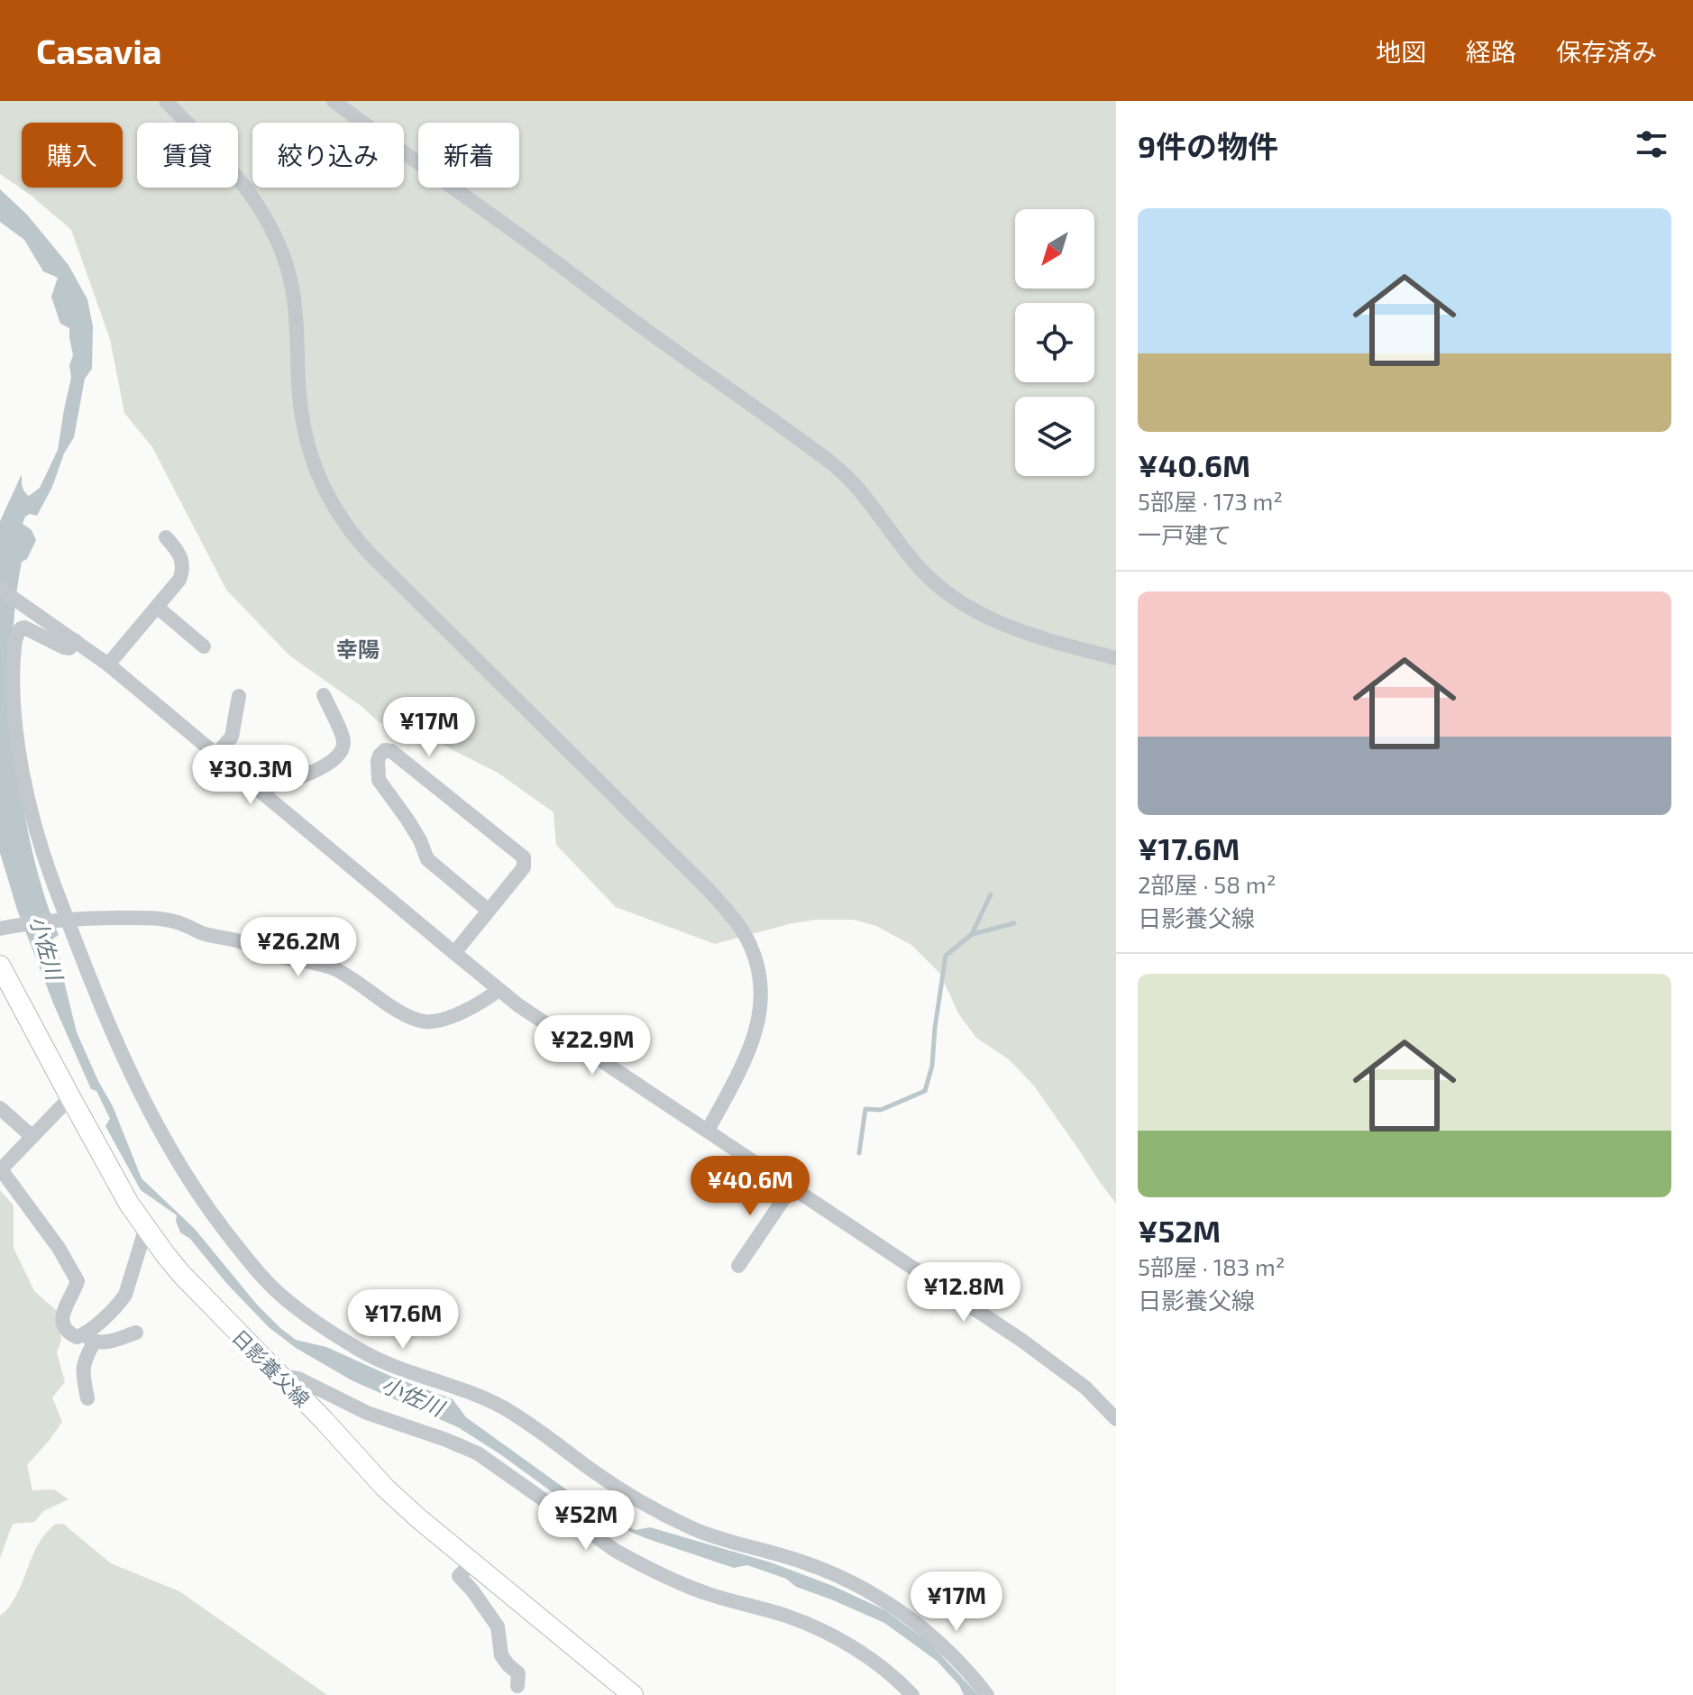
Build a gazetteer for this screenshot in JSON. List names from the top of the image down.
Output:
{
  "streets": {
    "main road": ["日影養父線"]
  },
  "districts": ["幸陽"],
  "water": ["小佐川"],
  "north": "bottom left",
  "page": {
    "header": "Casavia",
    "nav": ["地図", "経路", "保存済み"],
    "heading": "9件の物件",
    "chip": [
      "購入",
      "賃貸",
      "絞り込み",
      "新着"
    ],
    "list": [
      {
        "name": "¥40.6M",
        "note": "5部屋 · 173 m² · 一戸建て"
      },
      {
        "name": "¥17.6M",
        "note": "2部屋 · 58 m² · 日影養父線"
      },
      {
        "name": "¥52M",
        "note": "5部屋 · 183 m² · 日影養父線"
      }
    ],
    "price": [
      "¥17M",
      "¥30.3M",
      "¥26.2M",
      "¥22.9M",
      "¥40.6M",
      "¥12.8M",
      "¥17.6M",
      "¥52M",
      "¥17M"
    ]
  }
}
